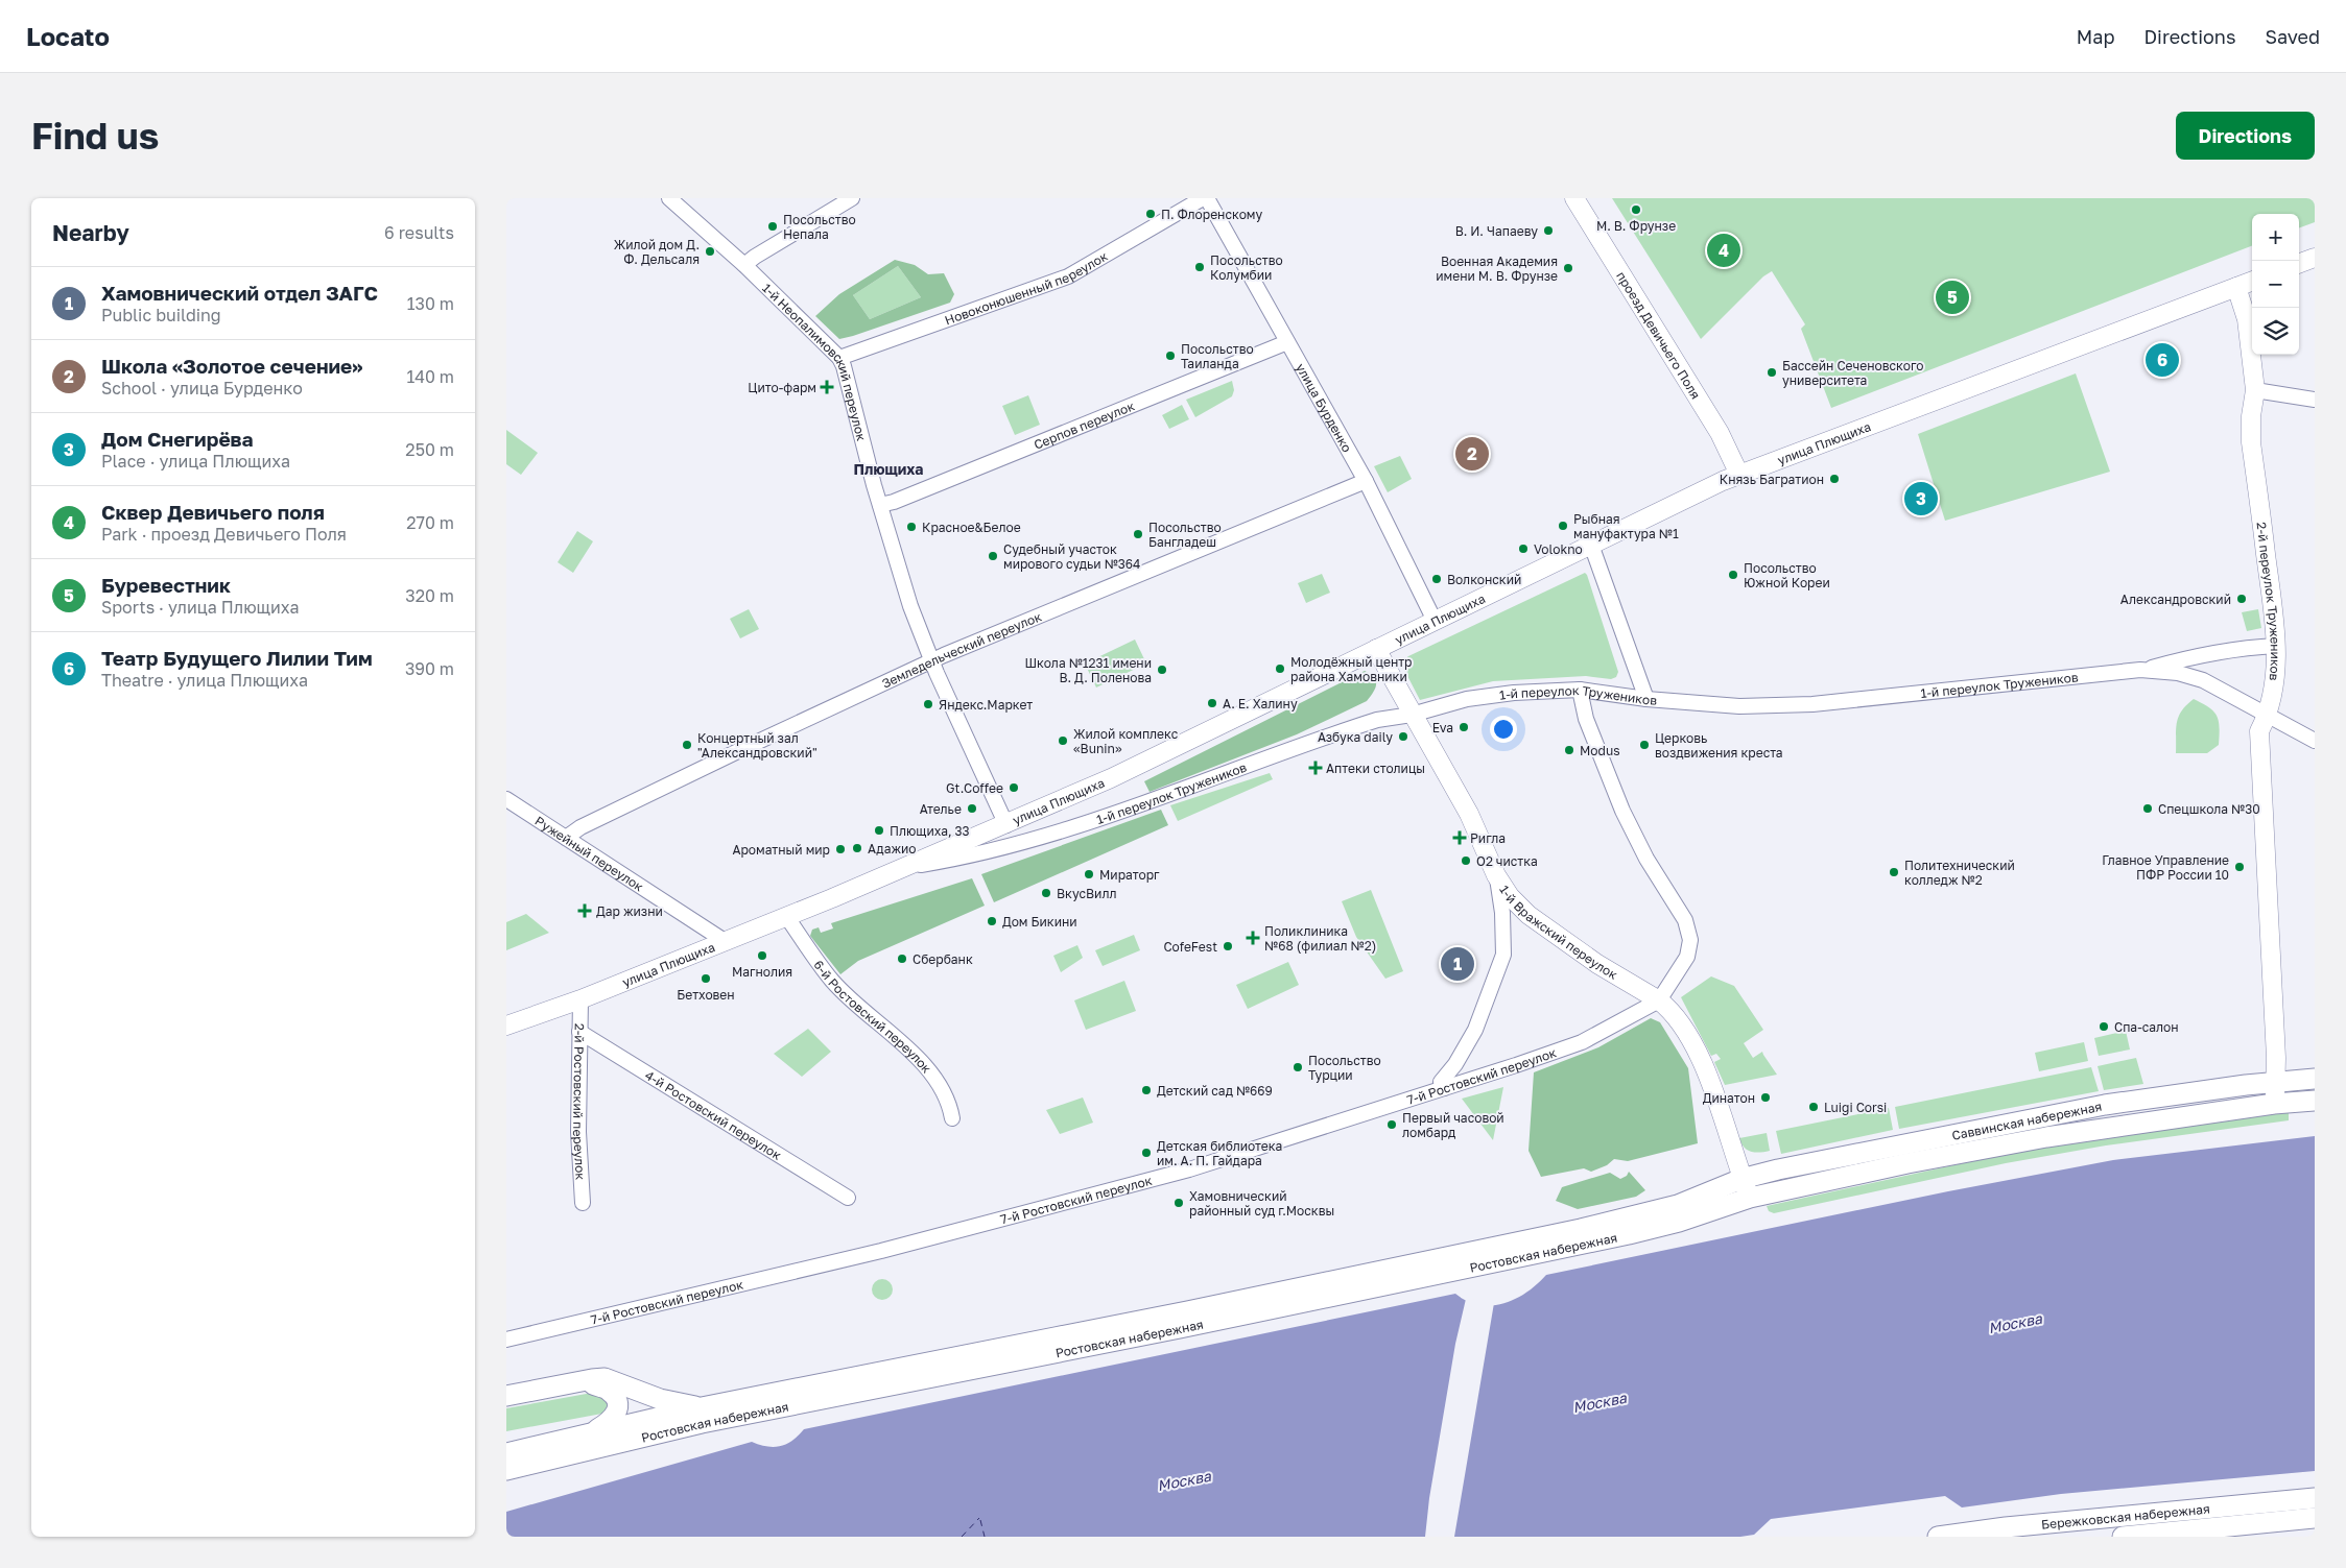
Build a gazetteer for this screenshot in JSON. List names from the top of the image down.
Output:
{
  "streets": {
    "main road": ["Саввинская набережная", "Ростовская набережная", "Бережковская набережная"],
    "street": [
      "Новоконюшенный переулок",
      "проезд Девичьего Поля",
      "1-й Неопалимовский переулок",
      "улица Бурденко",
      "Серпов переулок",
      "улица Плющиха",
      "2-й переулок Тружеников",
      "Земледельческий переулок",
      "1-й переулок Тружеников",
      "Ружейный переулок",
      "1-й Вражский переулок",
      "6-й Ростовский переулок",
      "7-й Ростовский переулок",
      "2-й Ростовский переулок",
      "4-й Ростовский переулок"
    ]
  },
  "crossings": [
    ["Новоконюшенный переулок", "1-й Неопалимовский переулок"],
    ["Новоконюшенный переулок", "улица Бурденко"],
    ["проезд Девичьего Поля", "улица Плющиха"],
    ["1-й Неопалимовский переулок", "Серпов переулок"],
    ["1-й Неопалимовский переулок", "улица Плющиха"],
    ["1-й Неопалимовский переулок", "Земледельческий переулок"],
    ["улица Бурденко", "Серпов переулок"],
    ["улица Бурденко", "улица Плющиха"],
    ["улица Бурденко", "Земледельческий переулок"],
    ["улица Плющиха", "2-й переулок Тружеников"],
    ["улица Плющиха", "1-й переулок Тружеников"],
    ["улица Плющиха", "Ружейный переулок"],
    ["улица Плющиха", "1-й Вражский переулок"],
    ["улица Плющиха", "6-й Ростовский переулок"],
    ["улица Плющиха", "2-й Ростовский переулок"],
    ["2-й переулок Тружеников", "1-й переулок Тружеников"],
    ["2-й переулок Тружеников", "Саввинская набережная"],
    ["Земледельческий переулок", "Ружейный переулок"],
    ["1-й переулок Тружеников", "1-й Вражский переулок"],
    ["1-й Вражский переулок", "7-й Ростовский переулок"],
    ["1-й Вражский переулок", "Саввинская набережная"],
    ["1-й Вражский переулок", "Ростовская набережная"],
    ["2-й Ростовский переулок", "4-й Ростовский переулок"],
    ["Саввинская набережная", "Ростовская набережная"]
  ],
  "districts": ["Плющиха"],
  "water": ["Москва"],
  "places": {
    "other": [
      "М. В. Фрунзе",
      "П. Флоренскому",
      "Посольство Непала",
      "В. И. Чапаеву",
      "Жилой дом Д. Ф. Дельсаля",
      "Посольство Колумбии",
      "Военная Академия имени М. В. Фрунзе",
      "Посольство Таиланда",
      "Бассейн Сеченовского университета",
      "Князь Багратион",
      "Рыбная мануфактура №1",
      "Красное&Белое",
      "Посольство Бангладеш",
      "Volokno",
      "Судебный участок мирового судьи №364",
      "Посольство Южной Кореи",
      "Волконский",
      "Александровский",
      "Молодёжный центр района Хамовники",
      "Школа №1231 имени В. Д. Поленова",
      "А. Е. Халину",
      "Яндекс.Маркет",
      "Eva",
      "Азбука daily",
      "Жилой комплекс «Bunin»",
      "Концертный зал \"Александровский\"",
      "Церковь воздвижения креста",
      "Modus",
      "Gt.Coffee",
      "Ателье",
      "Спецшкола №30",
      "Плющиха, 33",
      "Адажио",
      "Ароматный мир",
      "О2 чистка",
      "Главное Управление ПФР России 10",
      "Политехнический колледж №2",
      "Мираторг",
      "ВкусВилл",
      "Дом Бикини",
      "CofeFest",
      "Магнолия",
      "Сбербанк",
      "Бетховен",
      "Спа-салон",
      "Посольство Турции",
      "Детский сад №669",
      "Динатон",
      "Luigi Corsi",
      "Первый часовой ломбард",
      "Детская библиотека им. А. П. Гайдара",
      "Хамовнический районный суд г.Москвы"
    ],
    "health": [
      "Цито-фарм",
      "Аптеки столицы",
      "Ригла",
      "Дар жизни",
      "Поликлиника №68 (филиал №2)"
    ]
  },
  "page": {
    "header": "Locato",
    "nav": ["Map", "Directions", "Saved"],
    "buttons": "Directions",
    "title": "Find us",
    "heading": ["Nearby", "6 results"],
    "map_buttons": ["+", "−"],
    "pins": [
      "4",
      "5",
      "6",
      "2",
      "3",
      "1"
    ],
    "list": [
      {
        "mark": "1",
        "name": "Хамовнический отдел ЗАГС",
        "note": "Public building",
        "value": "130 m"
      },
      {
        "mark": "2",
        "name": "Школа «Золотое сечение»",
        "note": "School · улица Бурденко",
        "value": "140 m"
      },
      {
        "mark": "3",
        "name": "Дом Снегирёва",
        "note": "Place · улица Плющиха",
        "value": "250 m"
      },
      {
        "mark": "4",
        "name": "Сквер Девичьего поля",
        "note": "Park · проезд Девичьего Поля",
        "value": "270 m"
      },
      {
        "mark": "5",
        "name": "Буревестник",
        "note": "Sports · улица Плющиха",
        "value": "320 m"
      },
      {
        "mark": "6",
        "name": "Театр Будущего Лилии Тим",
        "note": "Theatre · улица Плющиха",
        "value": "390 m"
      }
    ]
  }
}
